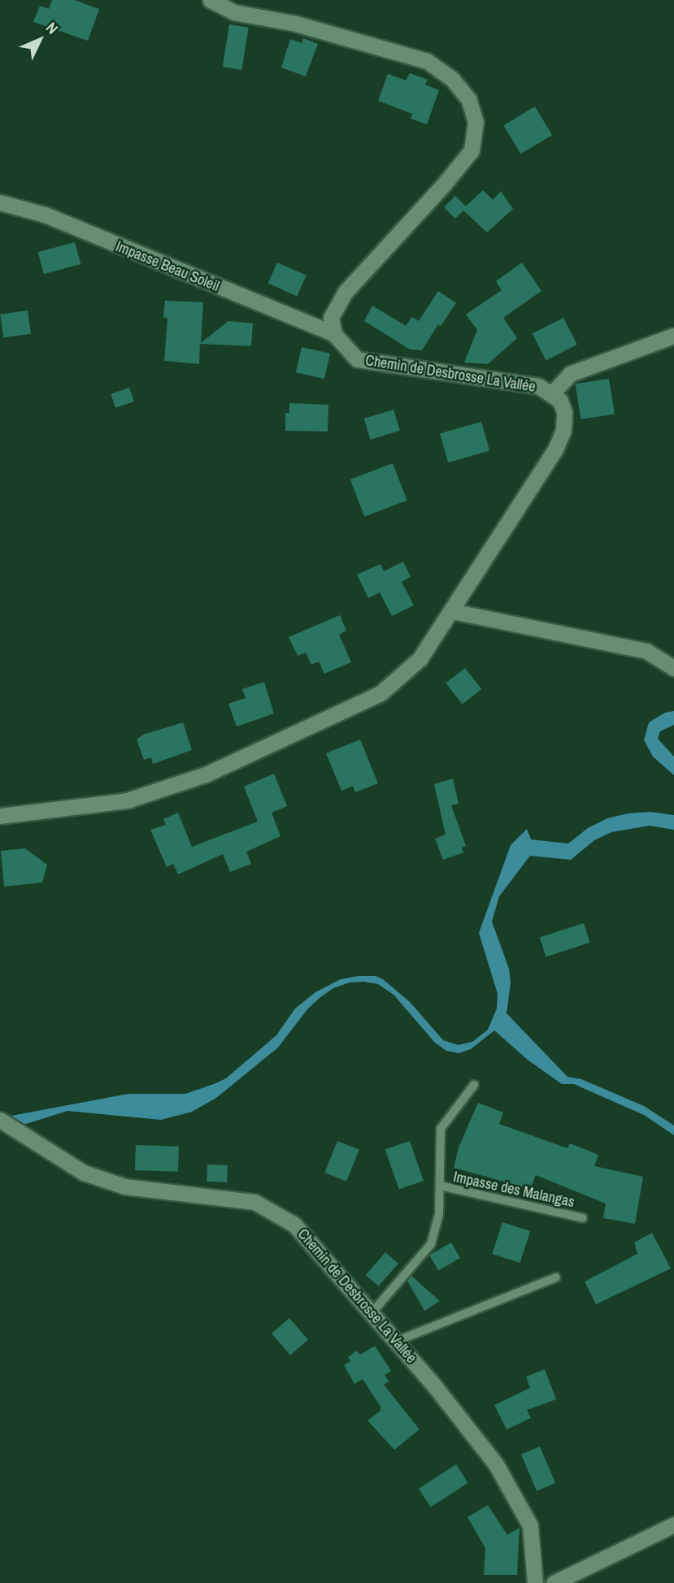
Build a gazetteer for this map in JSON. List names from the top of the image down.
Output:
{
  "streets": {
    "street": ["Impasse Beau Soleil", "Chemin de Desbrosse La Vallée"],
    "lane": ["Impasse des Malangas"]
  },
  "crossings": [
    ["Impasse Beau Soleil", "Chemin de Desbrosse La Vallée"],
    ["Chemin de Desbrosse La Vallée", "Impasse des Malangas"]
  ],
  "north": "top right"
}
